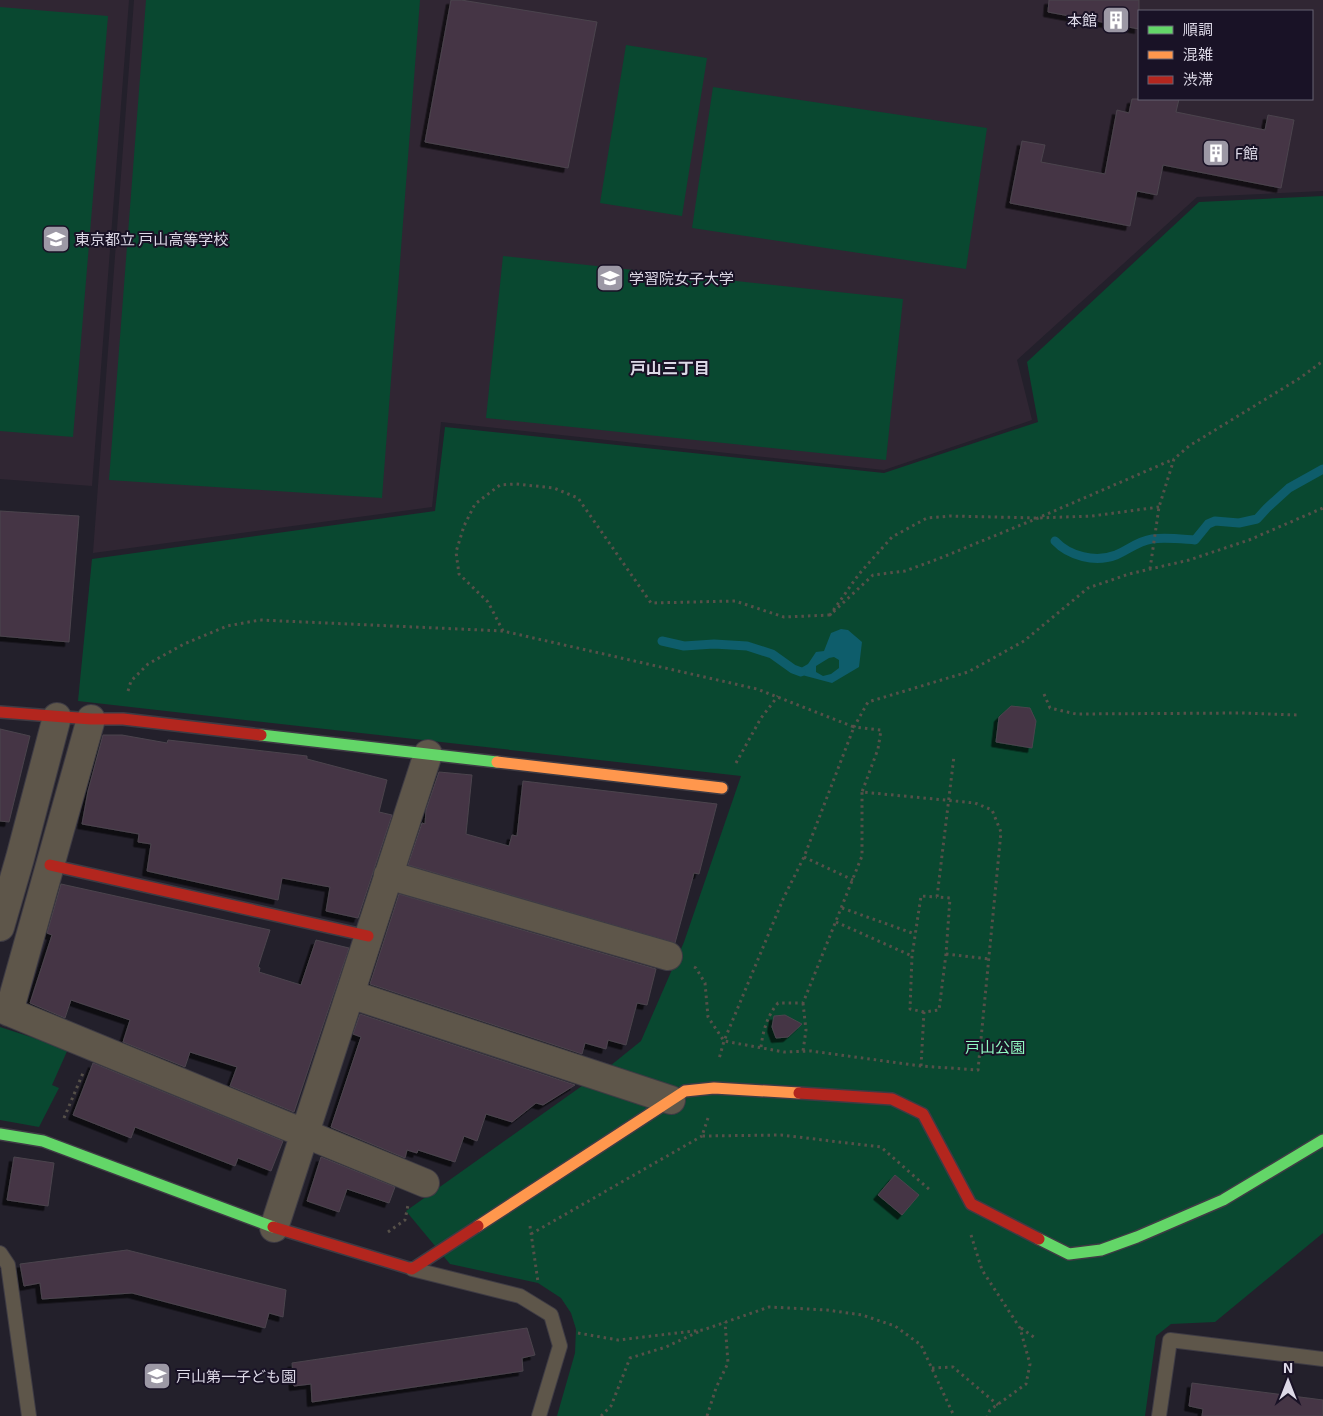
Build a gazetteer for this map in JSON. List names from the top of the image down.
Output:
{
  "districts": ["戸山三丁目"],
  "parks": ["戸山公園"],
  "places": {
    "building": ["本館", "F館"],
    "school or university": ["東京都立 戸山高等学校", "学習院女子大学", "戸山第一子ども園"]
  },
  "legend": ["順調", "混雑", "渋滞"],
  "north": "top"
}
